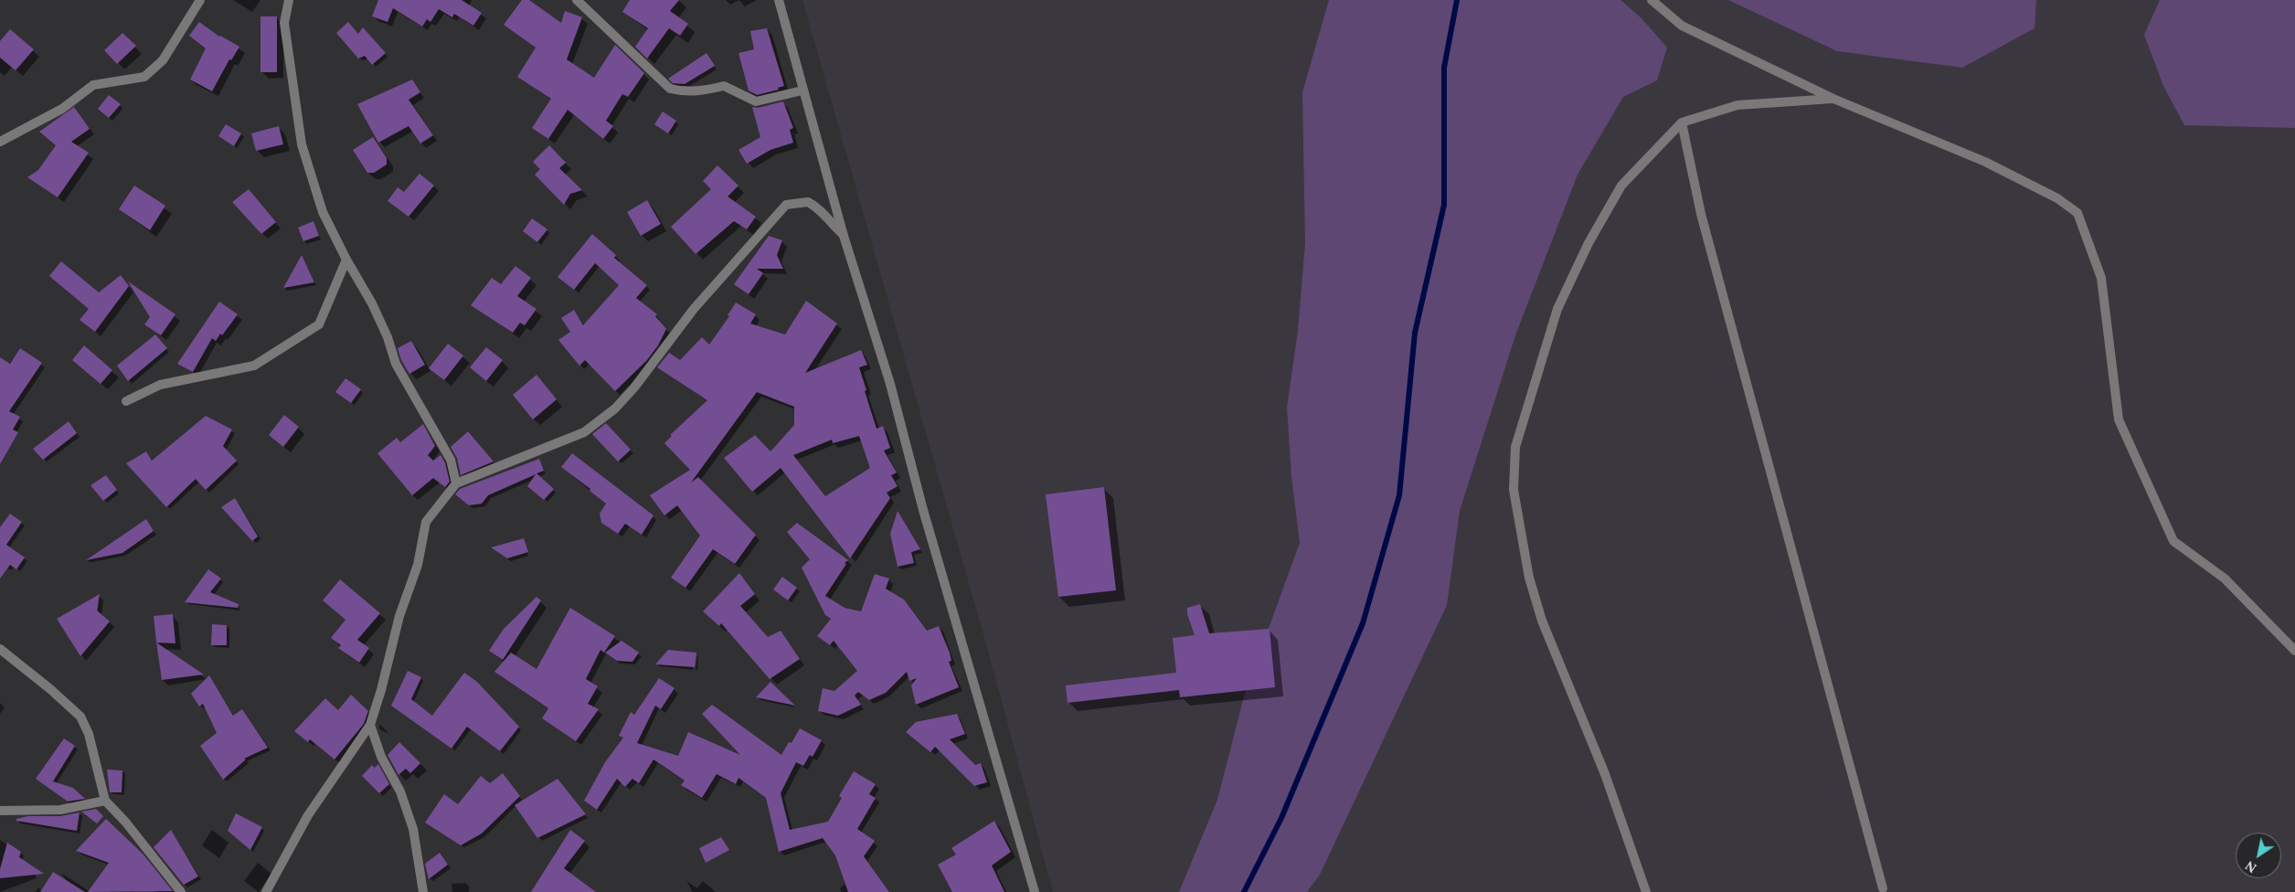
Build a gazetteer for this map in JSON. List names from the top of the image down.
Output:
{
  "north": "bottom left"
}
